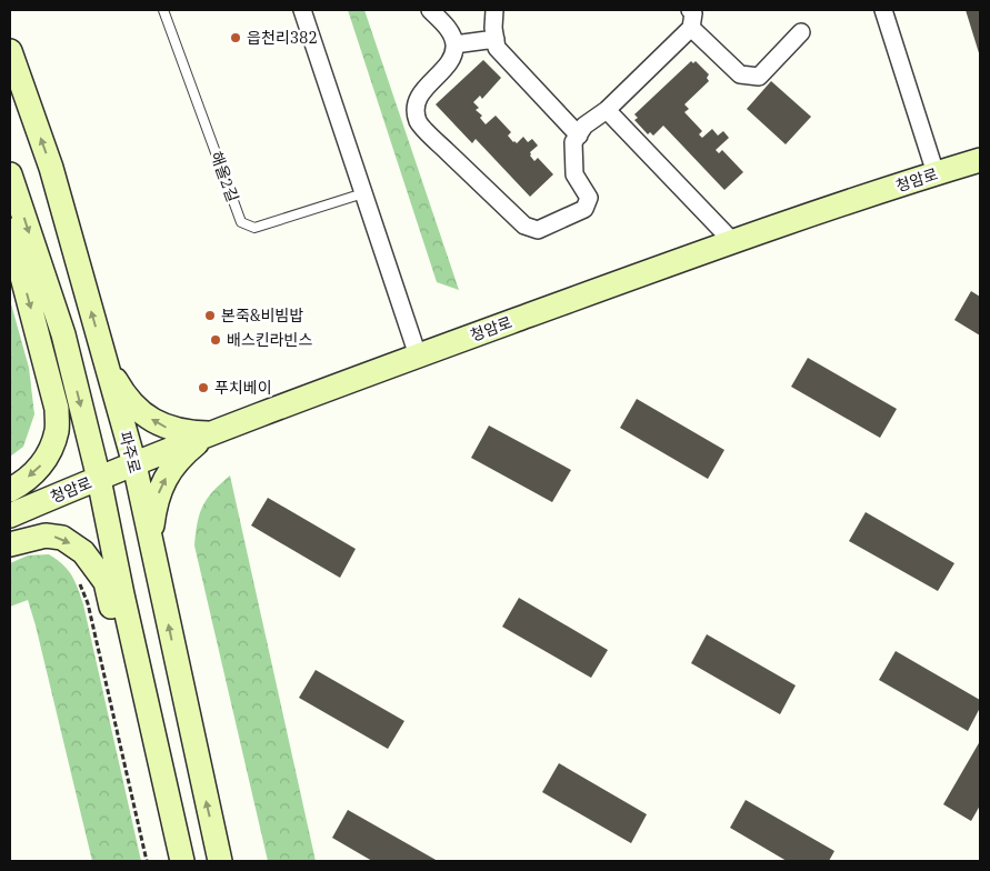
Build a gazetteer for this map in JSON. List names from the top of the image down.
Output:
{
  "streets": {
    "main road": ["청암로", "파주로"],
    "lane": ["해올2길"]
  },
  "crossings": [
    ["청암로", "파주로"]
  ],
  "places": [
    "읍천리382",
    "본죽&비빔밥",
    "배스킨라빈스",
    "푸치베이"
  ]
}
